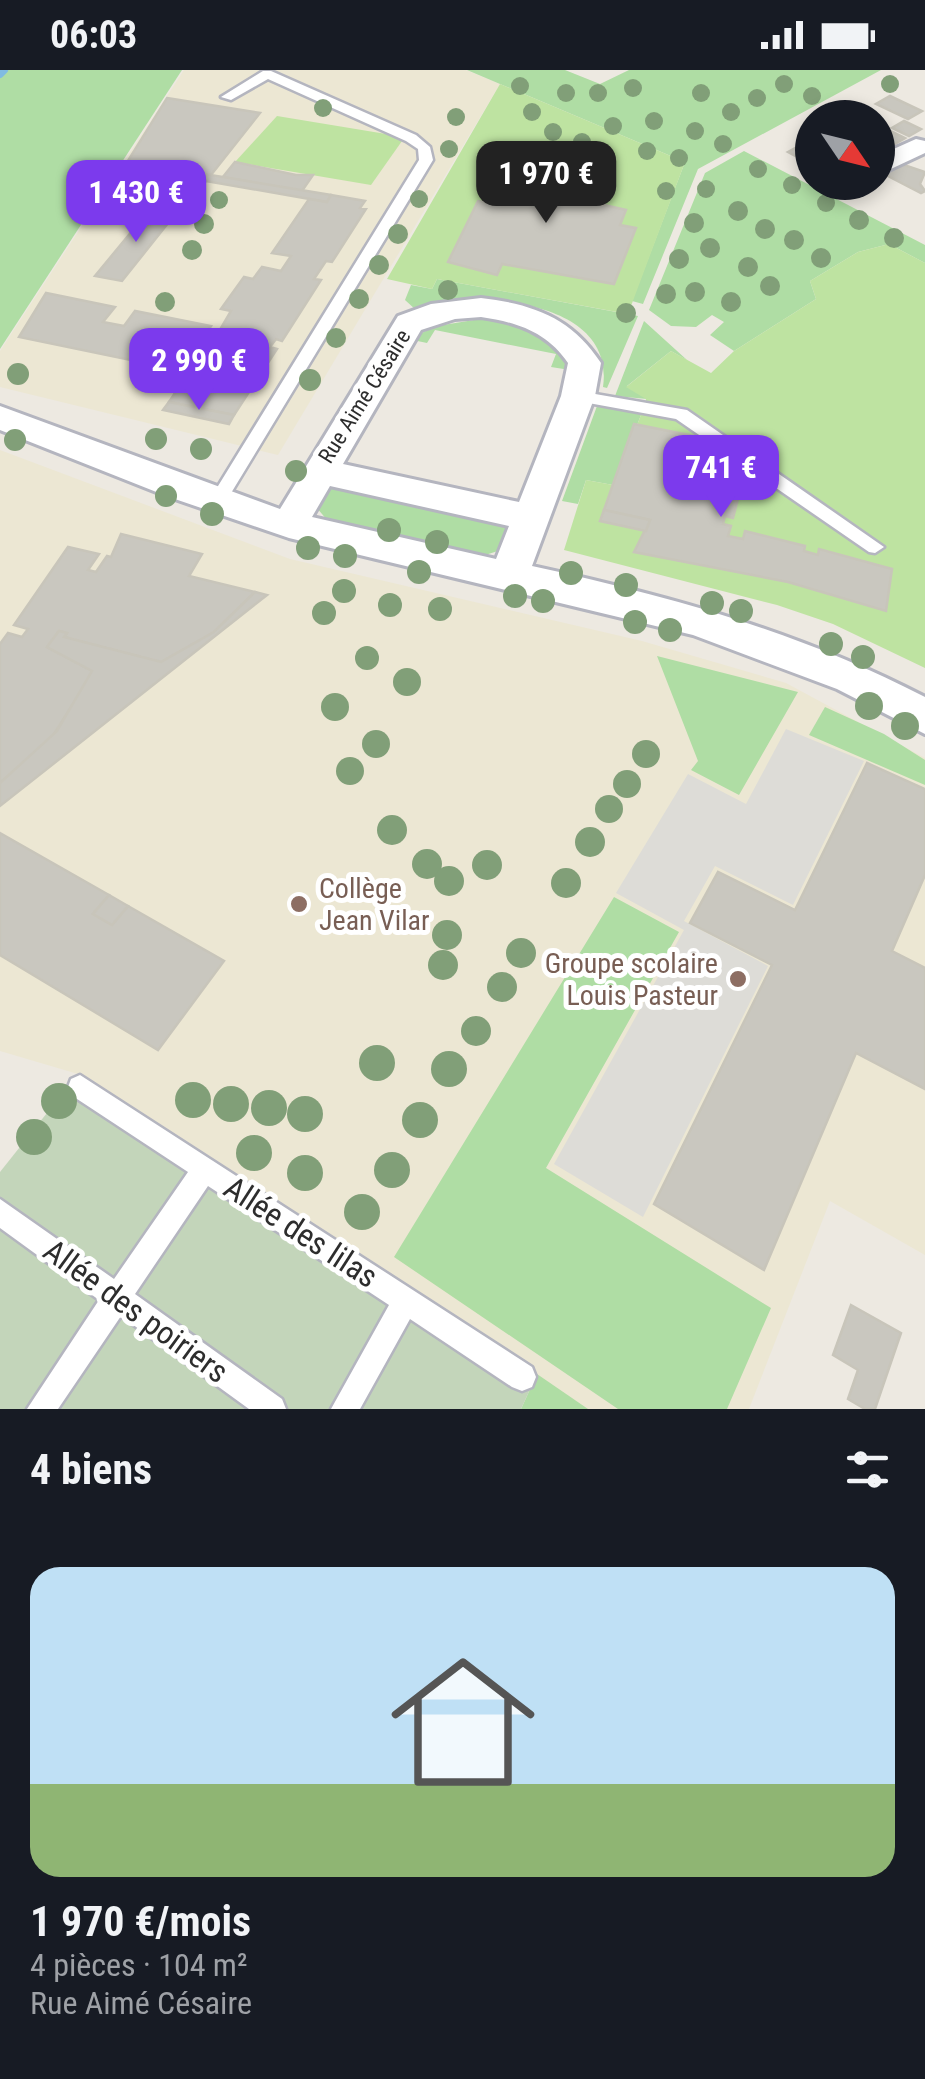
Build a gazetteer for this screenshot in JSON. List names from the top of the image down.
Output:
{
  "streets": {
    "street": ["Rue Aimé Césaire"],
    "lane": ["Allée des lilas", "Allée des poiriers"]
  },
  "places": ["Collège Jean Vilar", "Groupe scolaire Louis Pasteur"],
  "north": "bottom right",
  "page": {
    "status": "06:03",
    "price": [
      "1 970 €",
      "1 430 €",
      "2 990 €",
      "741 €"
    ],
    "heading": "4 biens",
    "list": [
      {
        "name": "1 970 €/mois",
        "note": "4 pièces · 104 m² · Rue Aimé Césaire"
      }
    ]
  }
}
